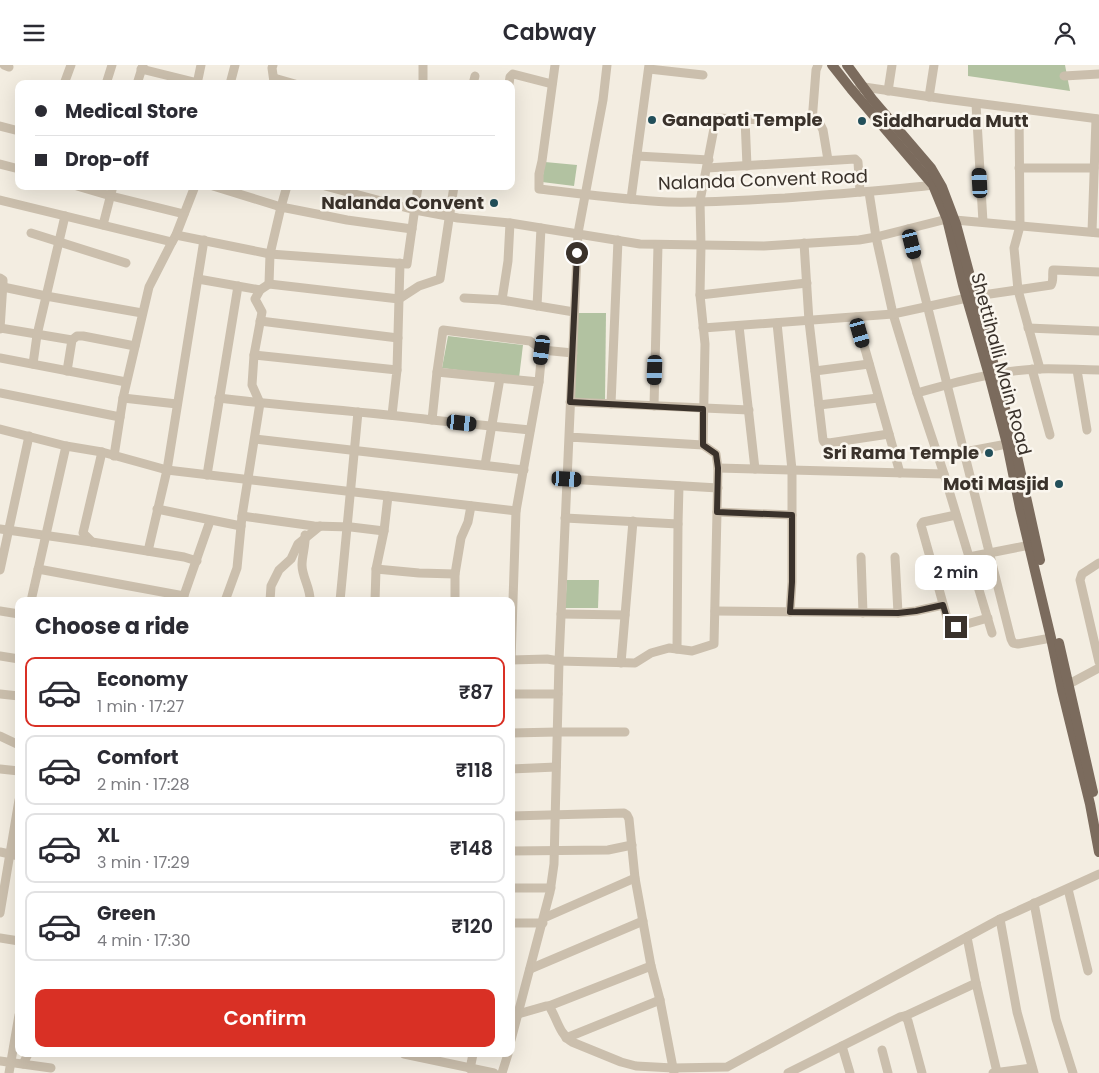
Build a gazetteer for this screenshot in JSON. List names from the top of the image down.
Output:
{
  "streets": {
    "main road": ["Shettihalli Main Road"],
    "street": ["Nalanda Convent Road"]
  },
  "crossings": [
    ["Nalanda Convent Road", "Shettihalli Main Road"]
  ],
  "places": [
    "Ganapati Temple",
    "Siddharuda Mutt",
    "Nalanda Convent",
    "Sri Rama Temple",
    "Moti Masjid"
  ],
  "page": {
    "header": "Cabway",
    "banner": ["Medical Store", "Drop-off"],
    "bubble": "2 min",
    "heading": "Choose a ride",
    "list": [
      {
        "name": "Economy",
        "note": "1 min · 17:27",
        "value": "₹87"
      },
      {
        "name": "Comfort",
        "note": "2 min · 17:28",
        "value": "₹118"
      },
      {
        "name": "XL",
        "note": "3 min · 17:29",
        "value": "₹148"
      },
      {
        "name": "Green",
        "note": "4 min · 17:30",
        "value": "₹120"
      }
    ],
    "buttons": "Confirm"
  }
}
